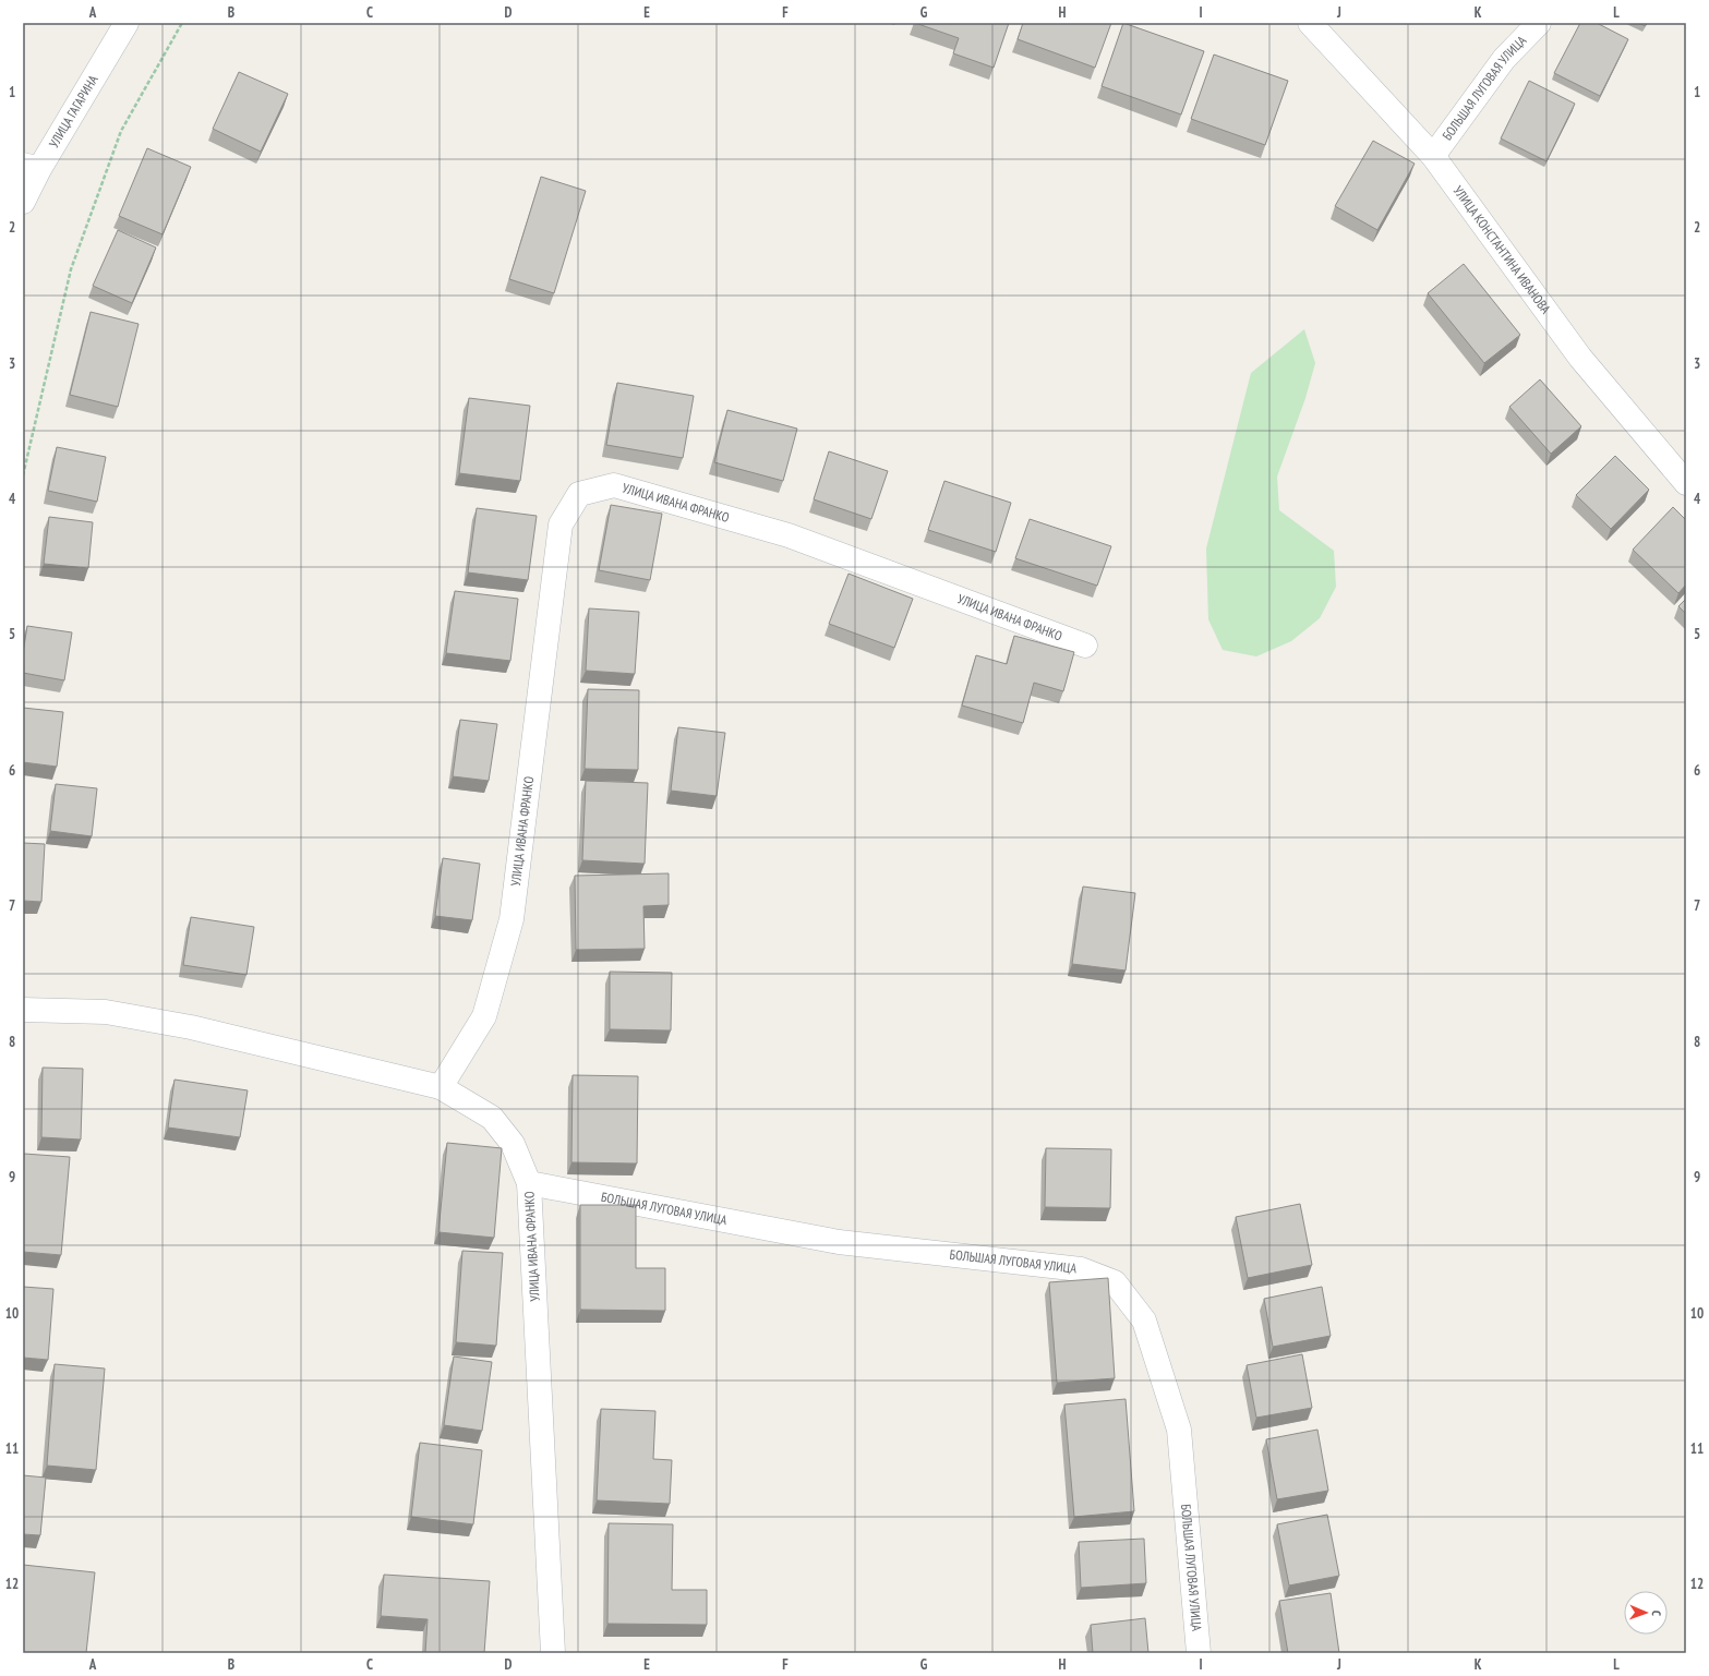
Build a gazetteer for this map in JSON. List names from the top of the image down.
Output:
{
  "streets": {
    "street": [
      "БОЛЬШАЯ ЛУГОВАЯ УЛИЦА",
      "УЛИЦА ГАГАРИНА",
      "УЛИЦА КОНСТАНТИНА ИВАНОВА",
      "УЛИЦА ИВАНА ФРАНКО"
    ]
  },
  "crossings": [
    ["БОЛЬШАЯ ЛУГОВАЯ УЛИЦА", "УЛИЦА КОНСТАНТИНА ИВАНОВА"],
    ["БОЛЬШАЯ ЛУГОВАЯ УЛИЦА", "УЛИЦА ИВАНА ФРАНКО"]
  ],
  "north": "right",
  "grid": {
    "columns": [
      "A",
      "B",
      "C",
      "D",
      "E",
      "F",
      "G",
      "H",
      "I",
      "J",
      "K",
      "L"
    ],
    "rows": [
      "1",
      "2",
      "3",
      "4",
      "5",
      "6",
      "7",
      "8",
      "9",
      "10",
      "11",
      "12"
    ]
  }
}
